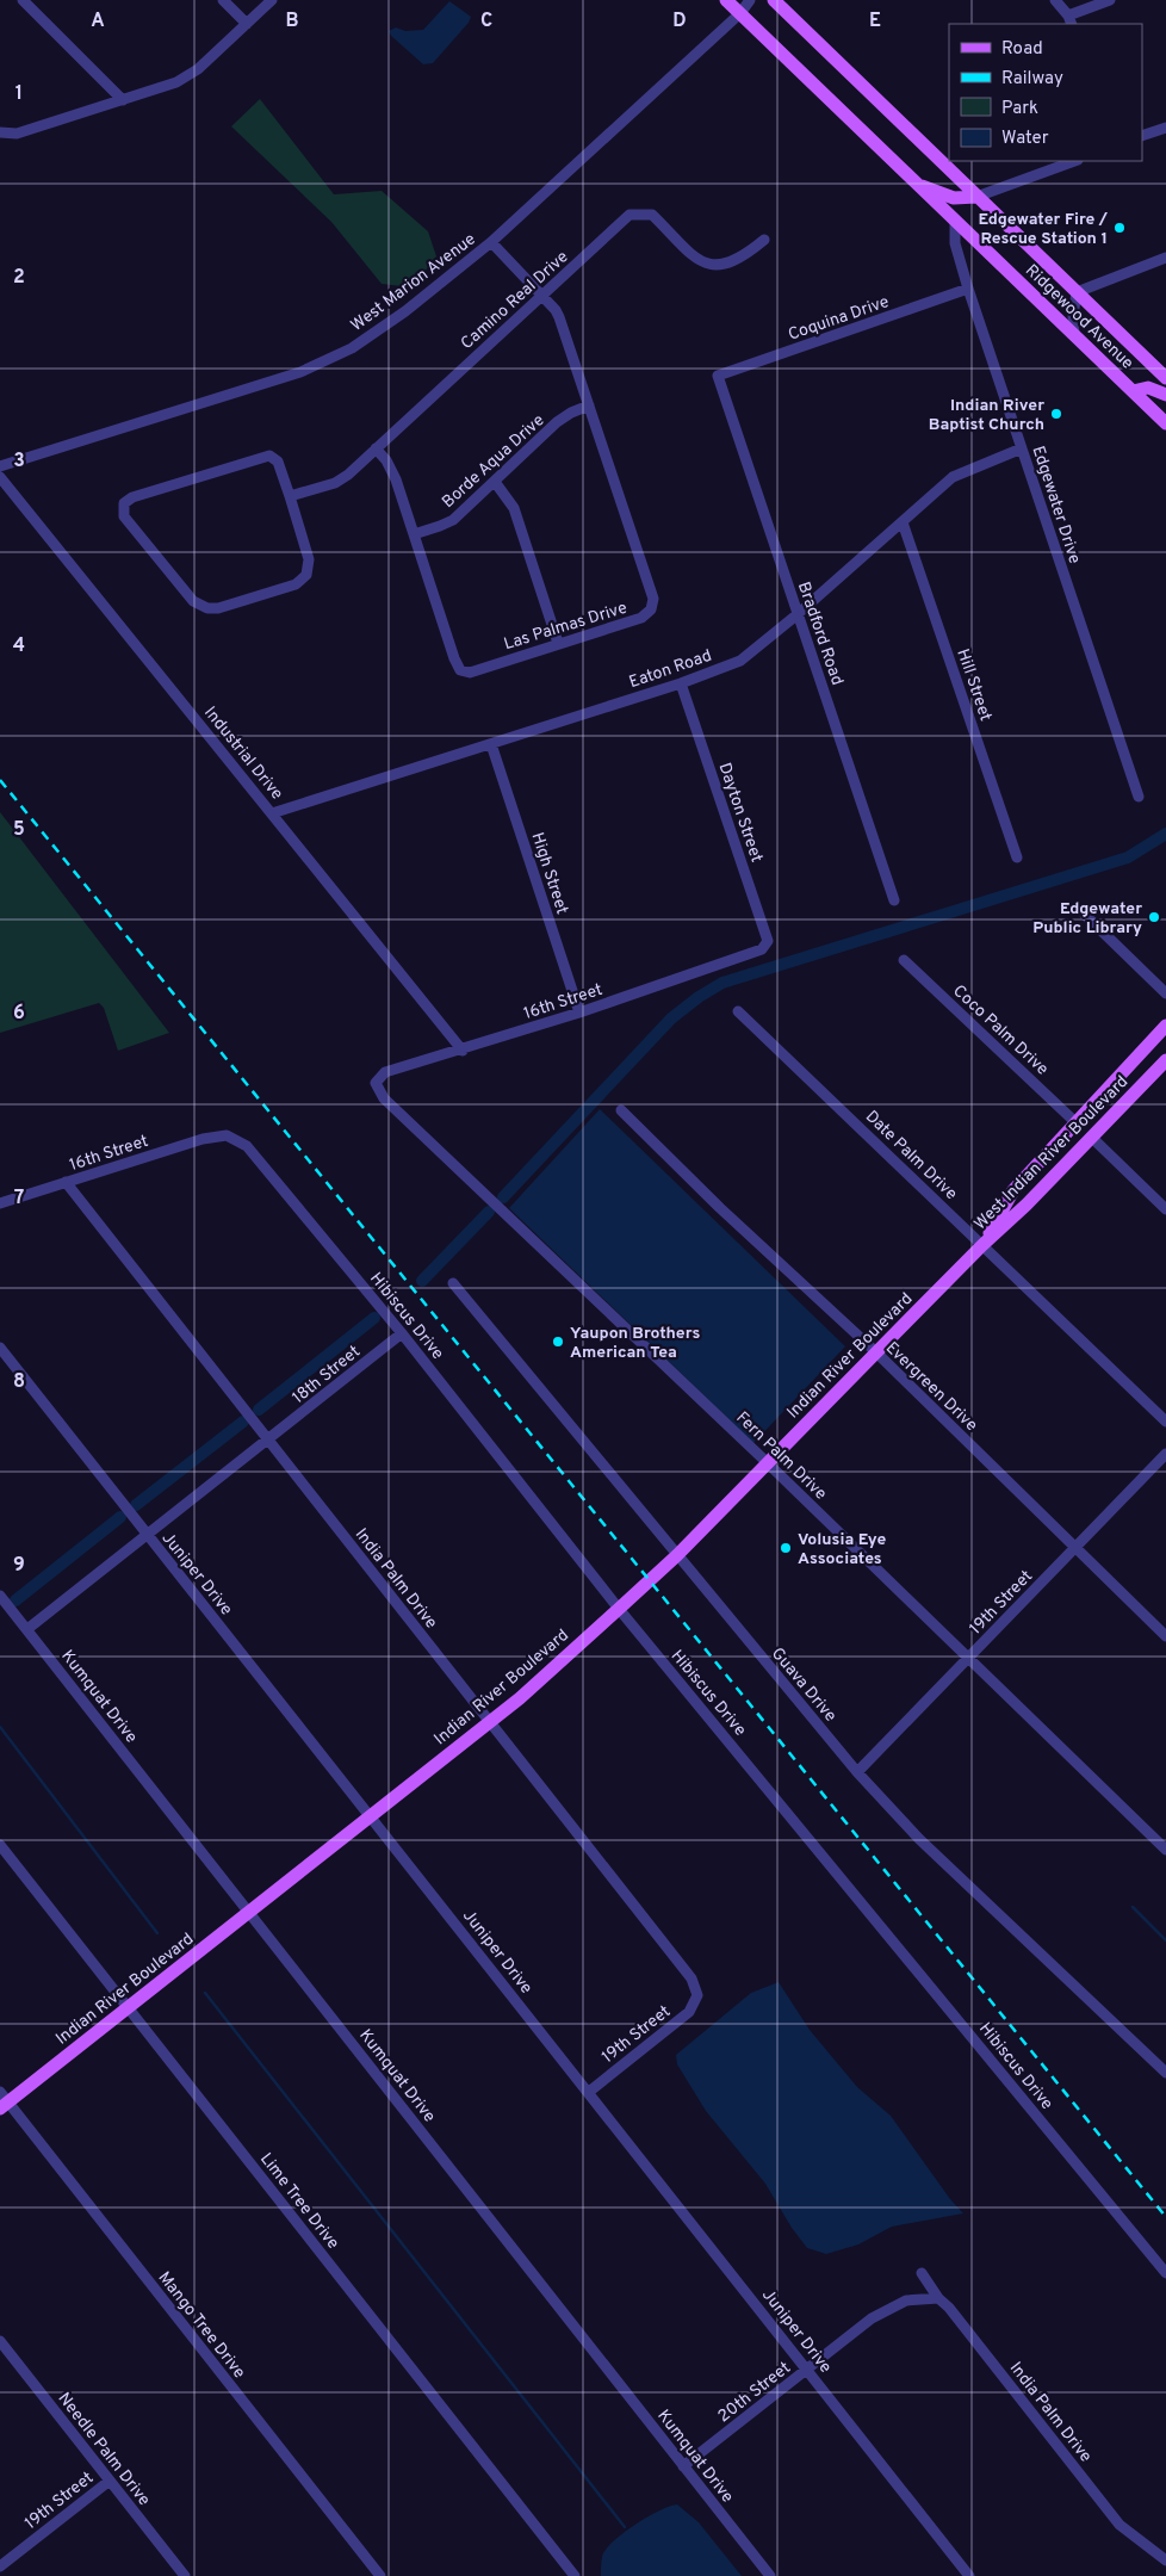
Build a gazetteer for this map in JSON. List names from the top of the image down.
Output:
{
  "streets": {
    "main road": ["Ridgewood Avenue", "West Indian River Boulevard", "Indian River Boulevard"],
    "street": [
      "West Marion Avenue",
      "Camino Real Drive",
      "Coquina Drive",
      "Borde Aqua Drive",
      "Edgewater Drive",
      "Las Palmas Drive",
      "Bradford Road",
      "Eaton Road",
      "Hill Street",
      "Industrial Drive",
      "Dayton Street",
      "High Street",
      "16th Street",
      "Coco Palm Drive",
      "Date Palm Drive",
      "Hibiscus Drive",
      "18th Street",
      "Evergreen Drive",
      "Fern Palm Drive",
      "Juniper Drive",
      "India Palm Drive",
      "19th Street",
      "Guava Drive",
      "Kumquat Drive",
      "Lime Tree Drive",
      "Mango Tree Drive",
      "20th Street",
      "Needle Palm Drive"
    ]
  },
  "crossings": [
    ["West Marion Avenue", "Ridgewood Avenue"],
    ["West Marion Avenue", "Las Palmas Drive"],
    ["Camino Real Drive", "Las Palmas Drive"],
    ["Ridgewood Avenue", "Edgewater Drive"],
    ["Coquina Drive", "Edgewater Drive"],
    ["Coquina Drive", "Bradford Road"],
    ["Borde Aqua Drive", "Las Palmas Drive"],
    ["Edgewater Drive", "Eaton Road"],
    ["Bradford Road", "Eaton Road"],
    ["Eaton Road", "Hill Street"],
    ["Eaton Road", "Industrial Drive"],
    ["Eaton Road", "Dayton Street"],
    ["Eaton Road", "High Street"],
    ["Industrial Drive", "16th Street"],
    ["Dayton Street", "16th Street"],
    ["High Street", "16th Street"],
    ["16th Street", "Hibiscus Drive"],
    ["16th Street", "Fern Palm Drive"],
    ["16th Street", "India Palm Drive"],
    ["Coco Palm Drive", "West Indian River Boulevard"],
    ["West Indian River Boulevard", "Date Palm Drive"],
    ["West Indian River Boulevard", "Indian River Boulevard"],
    ["Date Palm Drive", "Indian River Boulevard"],
    ["Hibiscus Drive", "Indian River Boulevard"],
    ["Hibiscus Drive", "18th Street"],
    ["Indian River Boulevard", "Evergreen Drive"],
    ["Indian River Boulevard", "Fern Palm Drive"],
    ["Indian River Boulevard", "Juniper Drive"],
    ["Indian River Boulevard", "India Palm Drive"],
    ["Indian River Boulevard", "Guava Drive"],
    ["Indian River Boulevard", "Kumquat Drive"],
    ["Indian River Boulevard", "Lime Tree Drive"],
    ["Indian River Boulevard", "Mango Tree Drive"],
    ["18th Street", "Juniper Drive"],
    ["18th Street", "India Palm Drive"],
    ["18th Street", "Kumquat Drive"],
    ["Evergreen Drive", "19th Street"],
    ["Fern Palm Drive", "19th Street"],
    ["Juniper Drive", "19th Street"],
    ["Juniper Drive", "20th Street"],
    ["India Palm Drive", "19th Street"],
    ["India Palm Drive", "20th Street"],
    ["19th Street", "Guava Drive"],
    ["19th Street", "Needle Palm Drive"],
    ["Kumquat Drive", "20th Street"]
  ],
  "places": [
    "Edgewater Fire / Rescue Station 1",
    "Indian River Baptist Church",
    "Edgewater Public Library",
    "Yaupon Brothers American Tea",
    "Volusia Eye Associates"
  ],
  "legend": [
    "Road",
    "Railway",
    "Park",
    "Water"
  ],
  "grid": {
    "columns": [
      "A",
      "B",
      "C",
      "D",
      "E"
    ],
    "rows": [
      "1",
      "2",
      "3",
      "4",
      "5",
      "6",
      "7",
      "8",
      "9"
    ]
  }
}
